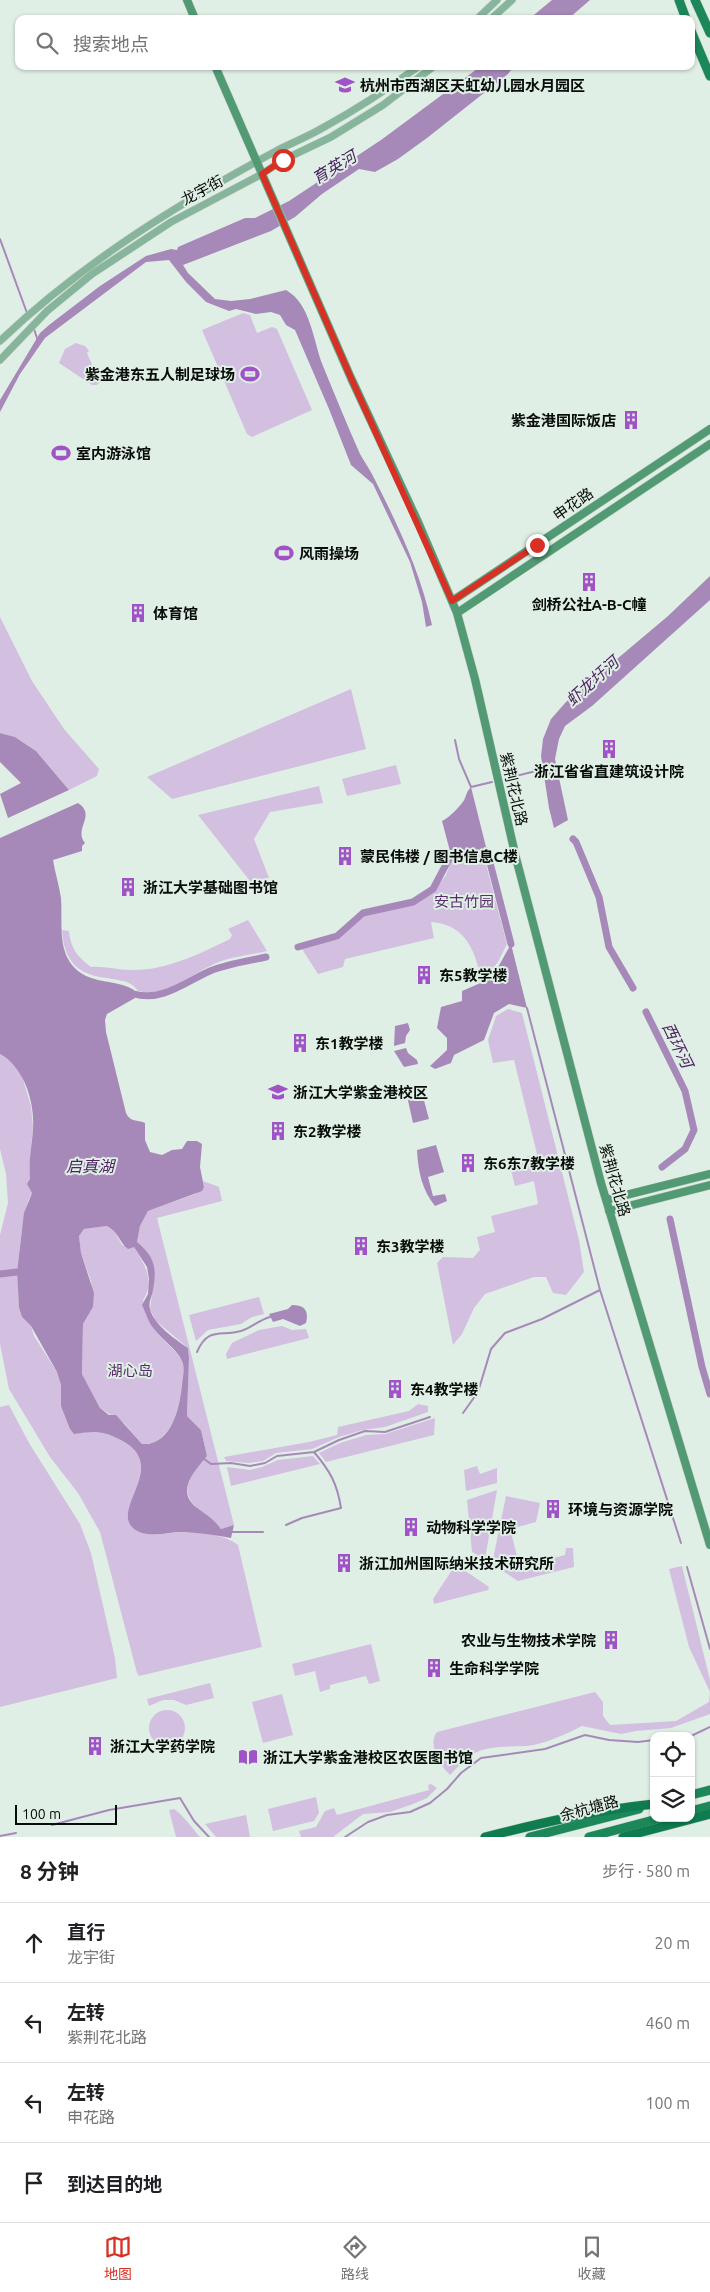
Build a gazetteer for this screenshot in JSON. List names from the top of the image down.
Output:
{
  "streets": {
    "main road": ["申花路", "紫荆花北路", "余杭塘路"],
    "street": ["龙宇街"]
  },
  "crossings": [
    ["龙宇街", "紫荆花北路"],
    ["申花路", "紫荆花北路"]
  ],
  "water": [
    "育英河",
    "虾龙圩河",
    "西环河",
    "启真湖"
  ],
  "parks": ["安古竹园", "湖心岛"],
  "places": {
    "school or university": ["杭州市西湖区天虹幼儿园水月园区", "浙江大学紫金港校区"],
    "sports": ["紫金港东五人制足球场", "室内游泳馆", "风雨操场"],
    "building": [
      "紫金港国际饭店",
      "剑桥公社A-B-C幢",
      "体育馆",
      "浙江省省直建筑设计院",
      "蒙民伟楼 / 图书信息C楼",
      "浙江大学基础图书馆",
      "东5教学楼",
      "东1教学楼",
      "东2教学楼",
      "东6东7教学楼",
      "东3教学楼",
      "东4教学楼",
      "环境与资源学院",
      "动物科学学院",
      "浙江加州国际纳米技术研究所",
      "农业与生物技术学院",
      "生命科学学院",
      "浙江大学药学院"
    ],
    "library": ["浙江大学紫金港校区农医图书馆"]
  },
  "scale_bar": "100 m",
  "page": {
    "search": "搜索地点",
    "scale": "100 m",
    "heading": ["8 分钟", "步行 · 580 m"],
    "list": [
      ["直行", "龙宇街", "20 m"],
      ["左转", "紫荆花北路", "460 m"],
      ["左转", "申花路", "100 m"],
      "到达目的地"
    ],
    "nav": ["地图", "路线", "收藏"]
  }
}
